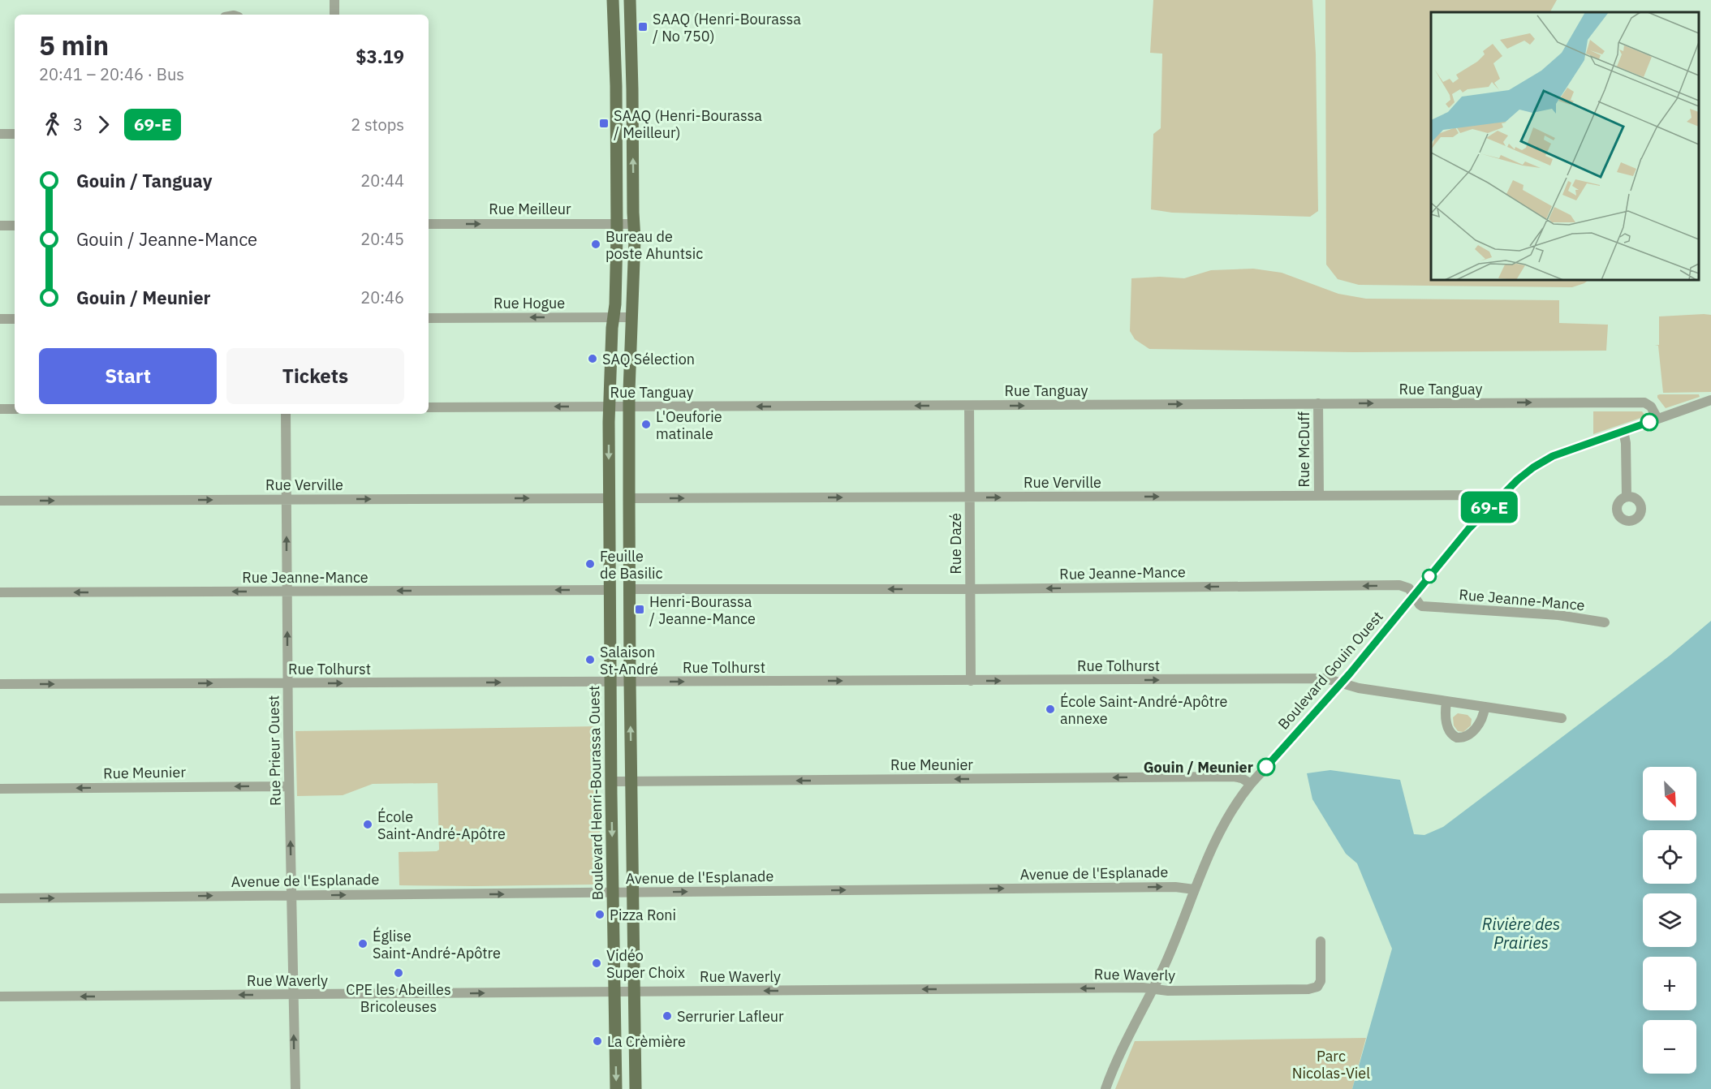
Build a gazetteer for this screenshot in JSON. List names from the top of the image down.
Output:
{
  "streets": {
    "main road": ["Boulevard Henri-Bourassa Ouest"],
    "street": [
      "Rue Meilleur",
      "Rue Hogue",
      "Rue Tanguay",
      "Rue McDuff",
      "Rue Verville",
      "Rue Dazé",
      "Rue Jeanne-Mance",
      "Rue Tolhurst",
      "Boulevard Gouin Ouest",
      "Rue Prieur Ouest",
      "Rue Meunier",
      "Avenue de l'Esplanade",
      "Rue Waverly"
    ]
  },
  "crossings": [
    ["Rue Meilleur", "Boulevard Henri-Bourassa Ouest"],
    ["Rue Hogue", "Boulevard Henri-Bourassa Ouest"],
    ["Rue Tanguay", "Rue McDuff"],
    ["Rue Tanguay", "Rue Dazé"],
    ["Rue Tanguay", "Boulevard Gouin Ouest"],
    ["Rue Tanguay", "Boulevard Henri-Bourassa Ouest"],
    ["Rue McDuff", "Rue Verville"],
    ["Rue Verville", "Rue Dazé"],
    ["Rue Verville", "Boulevard Gouin Ouest"],
    ["Rue Verville", "Rue Prieur Ouest"],
    ["Rue Verville", "Boulevard Henri-Bourassa Ouest"],
    ["Rue Dazé", "Rue Jeanne-Mance"],
    ["Rue Dazé", "Rue Tolhurst"],
    ["Rue Jeanne-Mance", "Boulevard Gouin Ouest"],
    ["Rue Jeanne-Mance", "Rue Prieur Ouest"],
    ["Rue Jeanne-Mance", "Boulevard Henri-Bourassa Ouest"],
    ["Rue Tolhurst", "Boulevard Gouin Ouest"],
    ["Rue Tolhurst", "Rue Prieur Ouest"],
    ["Rue Tolhurst", "Boulevard Henri-Bourassa Ouest"],
    ["Boulevard Gouin Ouest", "Rue Meunier"],
    ["Boulevard Gouin Ouest", "Avenue de l'Esplanade"],
    ["Boulevard Gouin Ouest", "Rue Waverly"],
    ["Rue Prieur Ouest", "Rue Meunier"],
    ["Rue Prieur Ouest", "Avenue de l'Esplanade"],
    ["Rue Prieur Ouest", "Rue Waverly"],
    ["Rue Meunier", "Boulevard Henri-Bourassa Ouest"],
    ["Boulevard Henri-Bourassa Ouest", "Avenue de l'Esplanade"],
    ["Boulevard Henri-Bourassa Ouest", "Rue Waverly"]
  ],
  "one_way": [
    "Rue Meilleur",
    "Rue Hogue",
    "Rue Verville",
    "Rue Jeanne-Mance",
    "Rue Tolhurst",
    "Rue Prieur Ouest",
    "Rue Meunier",
    "Avenue de l'Esplanade"
  ],
  "water": ["Rivière des Prairies"],
  "parks": ["Parc Nicolas-Viel"],
  "places": {
    "transit": ["SAAQ (Henri-Bourassa / No 750)", "SAAQ (Henri-Bourassa / Meilleur)", "Henri-Bourassa / Jeanne-Mance"],
    "other": [
      "Bureau de poste Ahuntsic",
      "SAQ Sélection",
      "L'Oeuforie matinale",
      "Feuille de Basilic",
      "Salaison St-André",
      "École Saint-André-Apôtre annexe",
      "Gouin / Meunier",
      "École Saint-André-Apôtre",
      "Pizza Roni",
      "Église Saint-André-Apôtre",
      "Vidéo Super Choix",
      "CPE les Abeilles Bricoleuses",
      "Serrurier Lafleur",
      "La Crèmière"
    ]
  },
  "lines": ["bus line 69-E"],
  "north": "bottom right",
  "page": {
    "on_map": "69-E",
    "heading": ["5 min", "20:41 – 20:46 · Bus", "$3.19"],
    "legs": ["3", "69-E", "2 stops"],
    "list": [
      {
        "name": "Gouin / Tanguay",
        "value": "20:44"
      },
      {
        "name": "Gouin / Jeanne-Mance",
        "value": "20:45"
      },
      {
        "name": "Gouin / Meunier",
        "value": "20:46"
      }
    ],
    "buttons": ["Start", "Tickets"],
    "map_buttons": ["+", "−"]
  }
}
